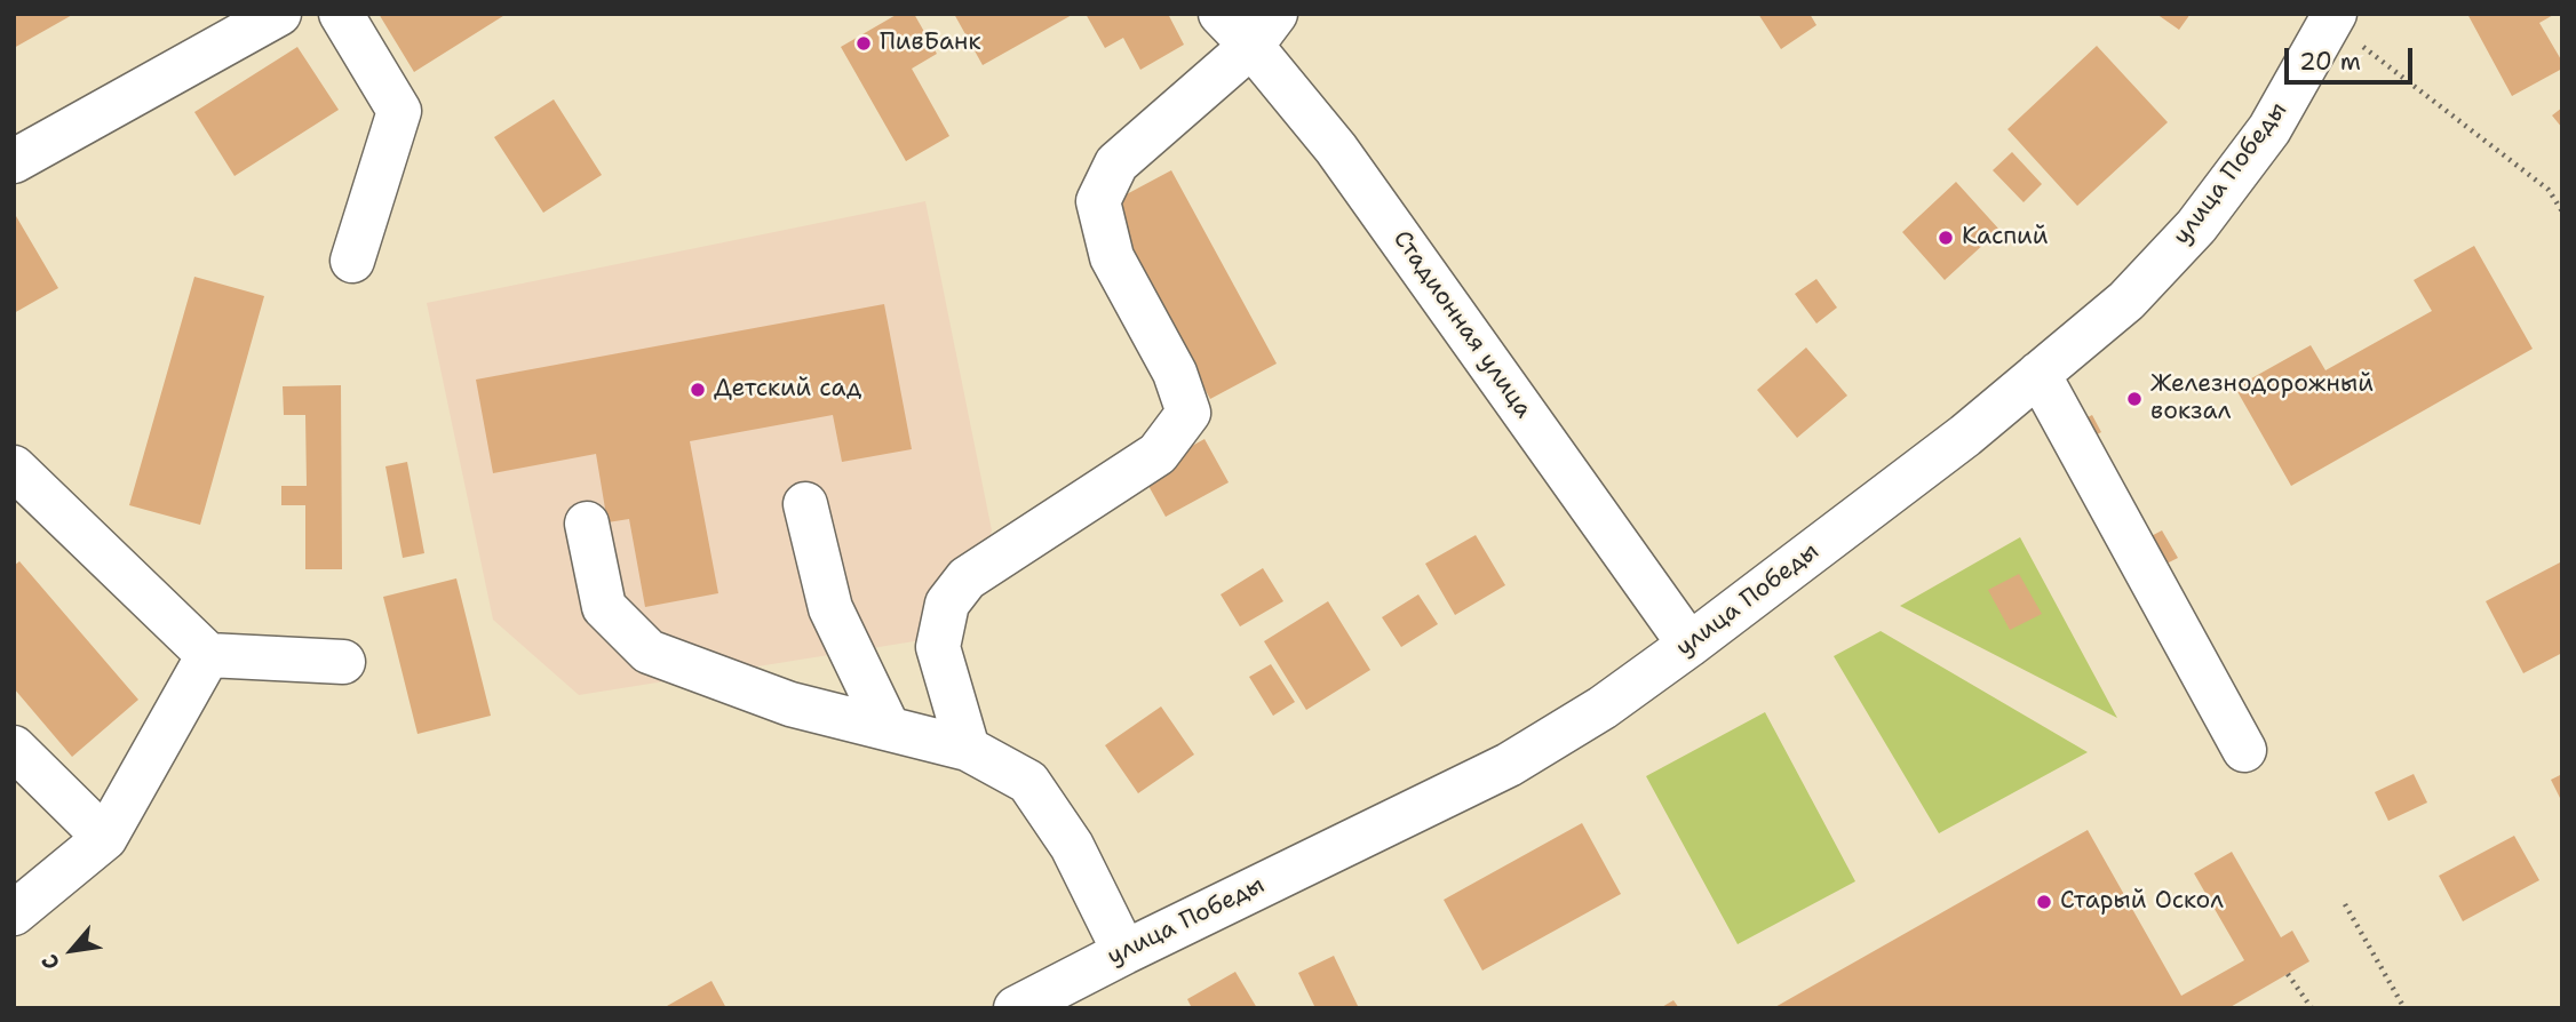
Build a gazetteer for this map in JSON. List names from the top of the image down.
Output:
{
  "streets": {
    "street": ["улица Победы", "Стадионная улица"]
  },
  "crossings": [
    ["улица Победы", "Стадионная улица"]
  ],
  "places": [
    "ПивБанк",
    "Каспий",
    "Детский сад",
    "Железнодорожный вокзал",
    "Старый Оскол"
  ],
  "scale_bar": "20 m",
  "north": "bottom left"
}
